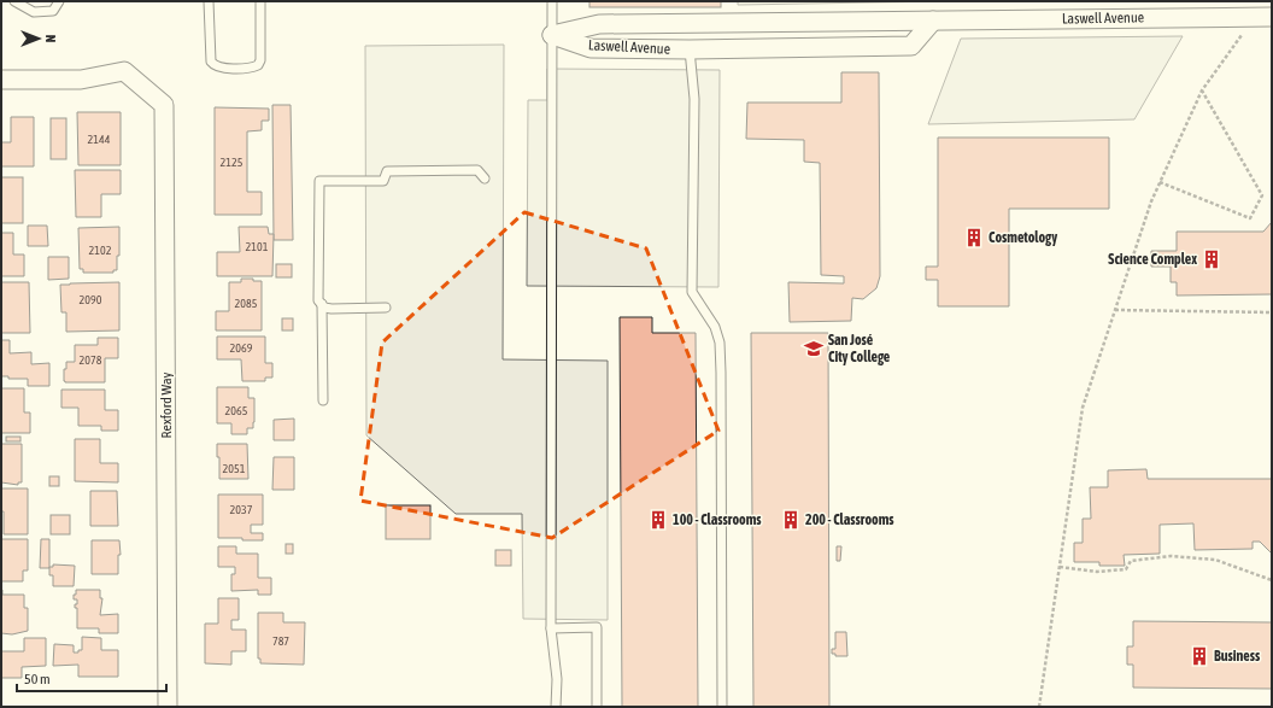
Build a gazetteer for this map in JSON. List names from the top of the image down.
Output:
{
  "streets": {
    "street": ["Laswell Avenue", "Rexford Way"]
  },
  "places": {
    "building": [
      "Cosmetology",
      "Science Complex",
      "100 - Classrooms",
      "200 - Classrooms",
      "Business"
    ],
    "school or university": ["San José City College"]
  },
  "house_numbers": [
    "2144",
    "2125",
    "2101",
    "2102",
    "2090",
    "2085",
    "2069",
    "2078",
    "2065",
    "2051",
    "2037",
    "787"
  ],
  "scale_bar": "50 m",
  "north": "right"
}
